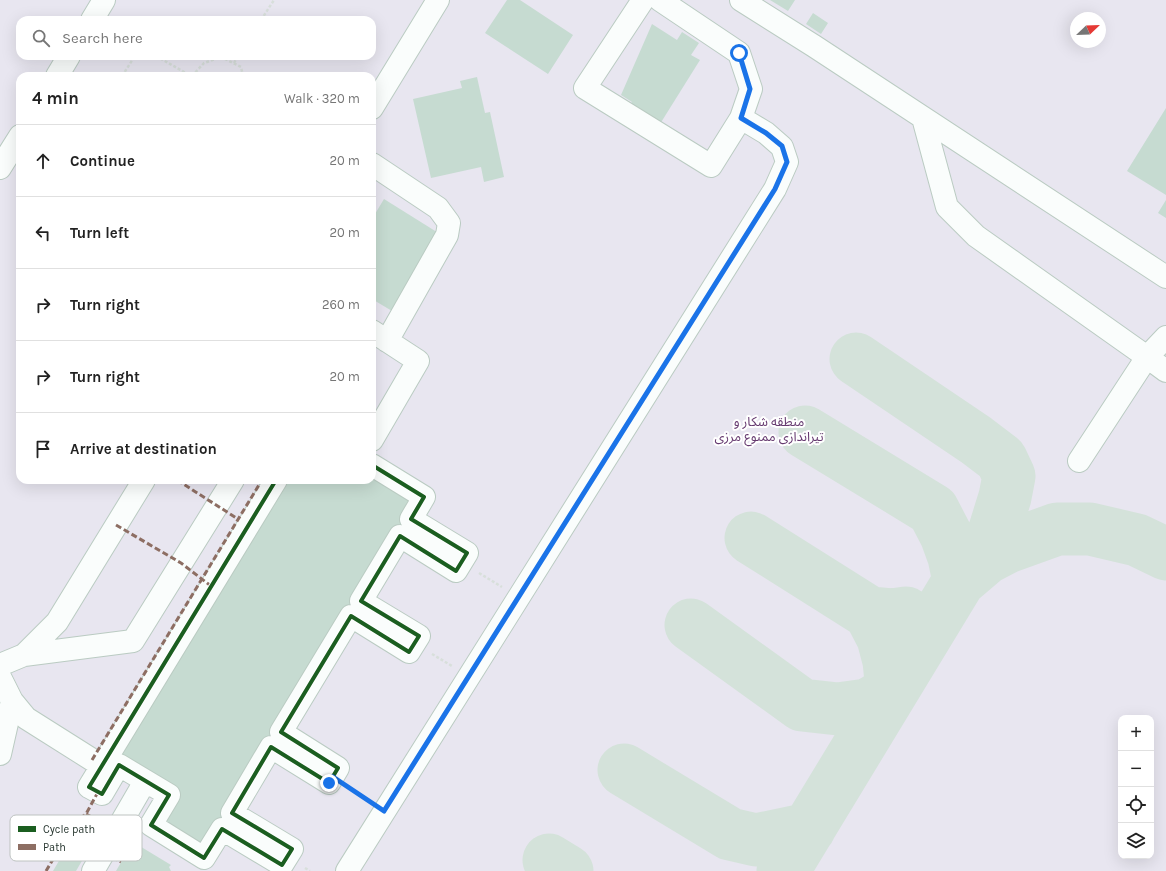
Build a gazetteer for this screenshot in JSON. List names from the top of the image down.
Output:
{
  "parks": ["منطقه شکار و تیراندازی ممنوع مرزی"],
  "legend": ["Cycle path", "Path"],
  "north": "top right",
  "page": {
    "search": "Search here",
    "heading": ["4 min", "Walk · 320 m"],
    "list": [
      ["Continue", "20 m"],
      ["Turn left", "20 m"],
      ["Turn right", "260 m"],
      ["Turn right", "20 m"],
      "Arrive at destination"
    ],
    "map_buttons": ["+", "−"]
  }
}
